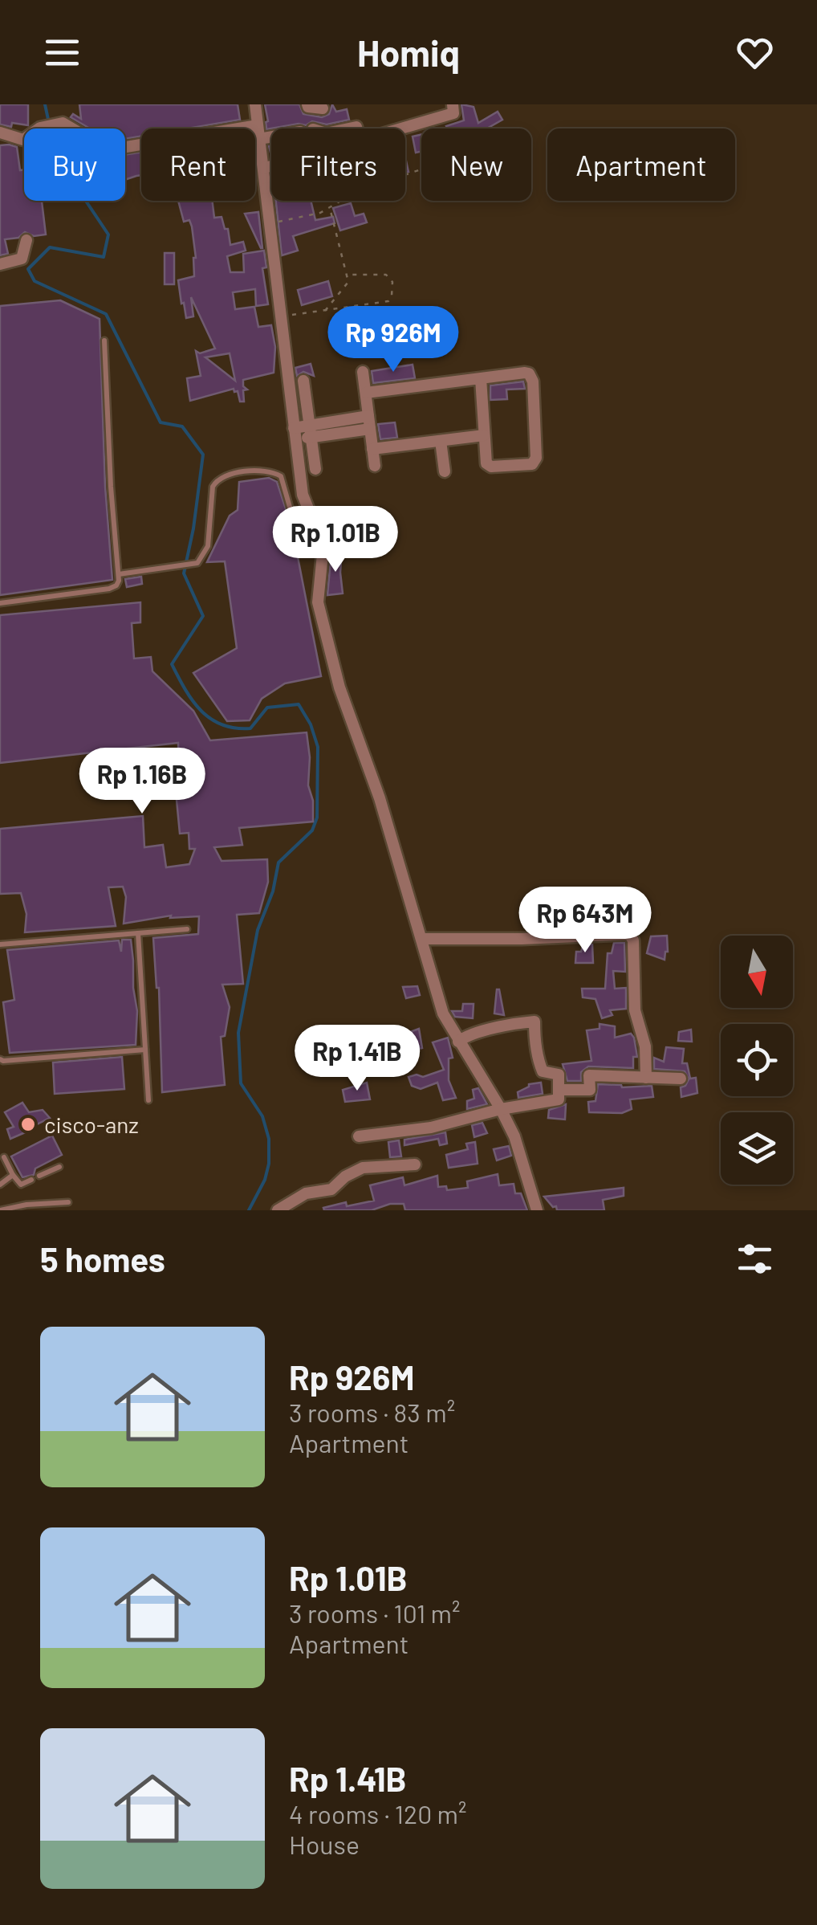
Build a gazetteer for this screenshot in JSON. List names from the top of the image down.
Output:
{
  "places": ["cisco-anz"],
  "north": "bottom",
  "page": {
    "header": "Homiq",
    "chip": [
      "Buy",
      "Rent",
      "Filters",
      "New",
      "Apartment"
    ],
    "price": [
      "Rp 926M",
      "Rp 1.01B",
      "Rp 1.16B",
      "Rp 643M",
      "Rp 1.41B"
    ],
    "heading": "5 homes",
    "list": [
      {
        "name": "Rp 926M",
        "note": "3 rooms · 83 m² · Apartment"
      },
      {
        "name": "Rp 1.01B",
        "note": "3 rooms · 101 m² · Apartment"
      },
      {
        "name": "Rp 1.41B",
        "note": "4 rooms · 120 m² · House"
      }
    ]
  }
}
